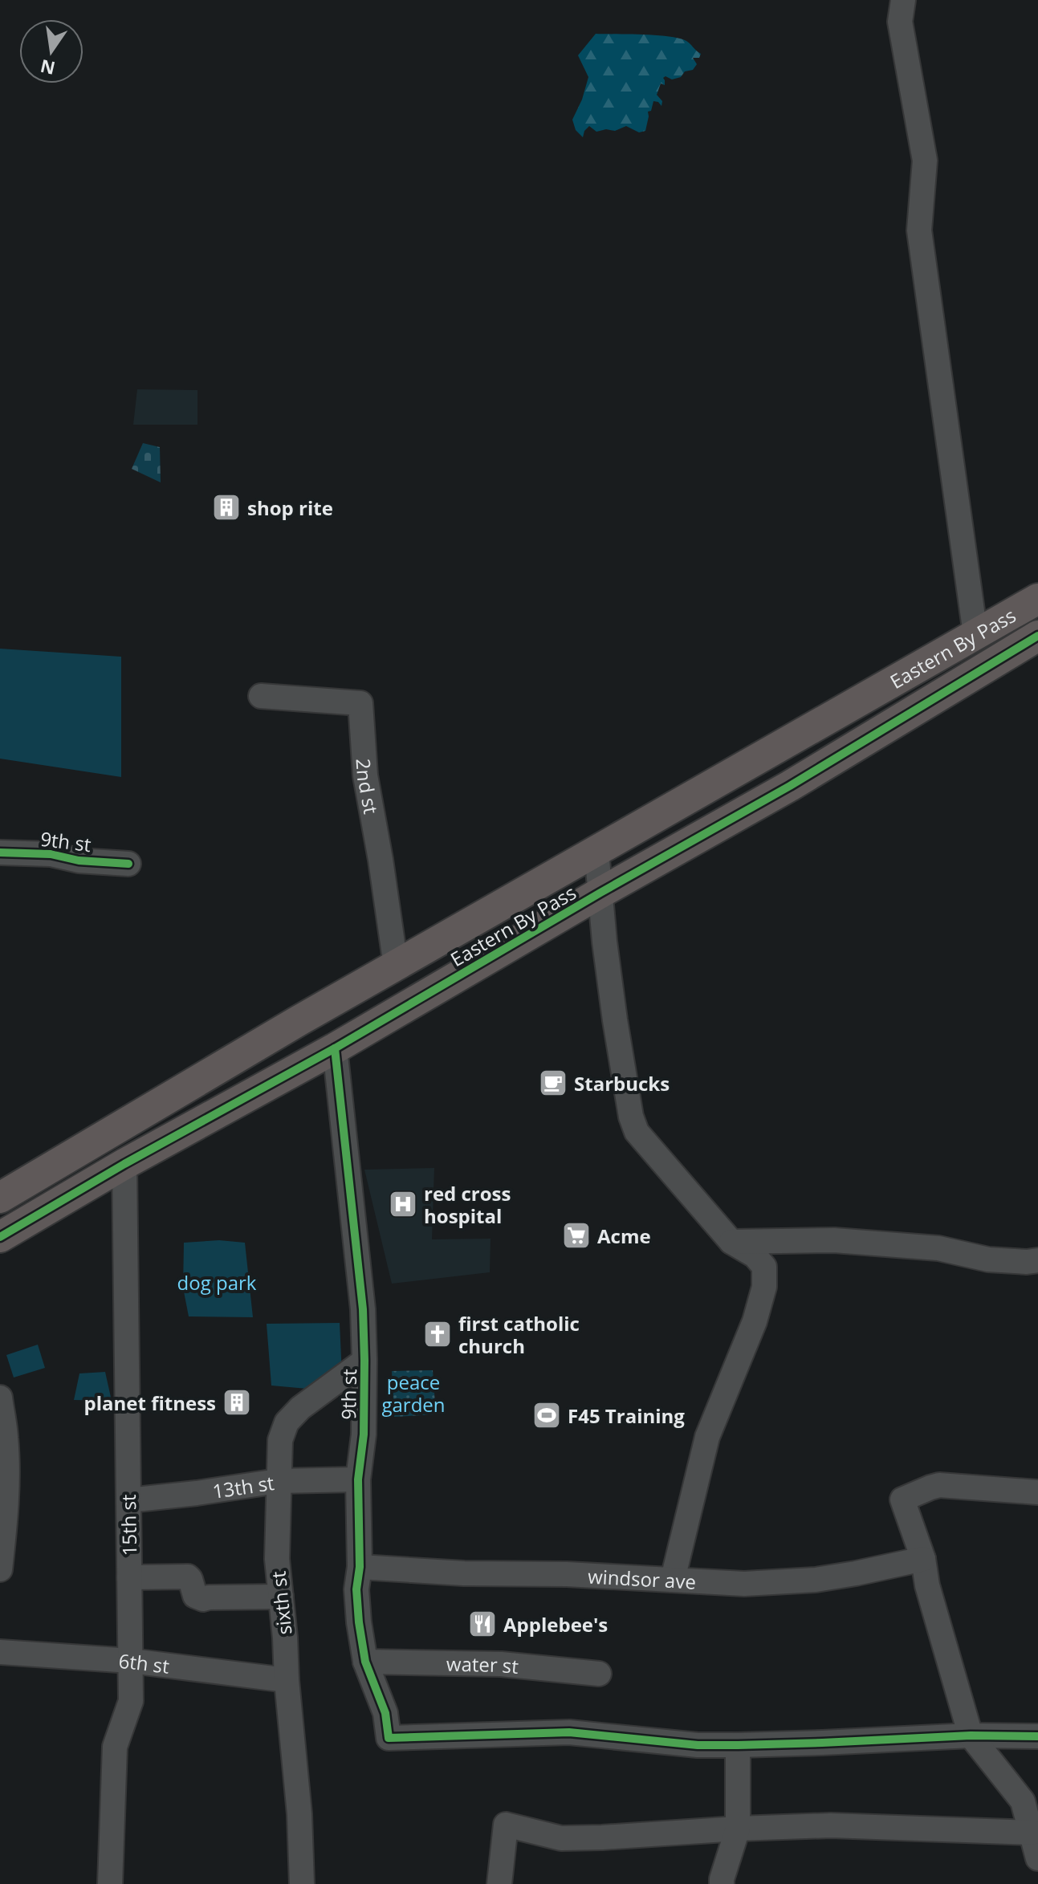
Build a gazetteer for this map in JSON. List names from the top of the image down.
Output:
{
  "streets": {
    "main road": ["Eastern By Pass"],
    "street": [
      "2nd st",
      "9th st",
      "13th st",
      "15th st",
      "windsor ave",
      "sixth st",
      "6th st",
      "water st"
    ]
  },
  "crossings": [
    ["Eastern By Pass", "2nd st"],
    ["Eastern By Pass", "9th st"],
    ["Eastern By Pass", "15th st"],
    ["9th st", "13th st"],
    ["9th st", "windsor ave"],
    ["9th st", "sixth st"],
    ["9th st", "water st"],
    ["13th st", "15th st"],
    ["13th st", "sixth st"],
    ["15th st", "6th st"],
    ["sixth st", "6th st"]
  ],
  "parks": ["dog park", "peace garden"],
  "places": {
    "building": ["shop rite", "planet fitness"],
    "cafe": ["Starbucks"],
    "hospital": ["red cross hospital"],
    "supermarket": ["Acme"],
    "church": ["first catholic church"],
    "sports": ["F45 Training"],
    "restaurant": ["Applebee's"]
  },
  "north": "bottom"
}
